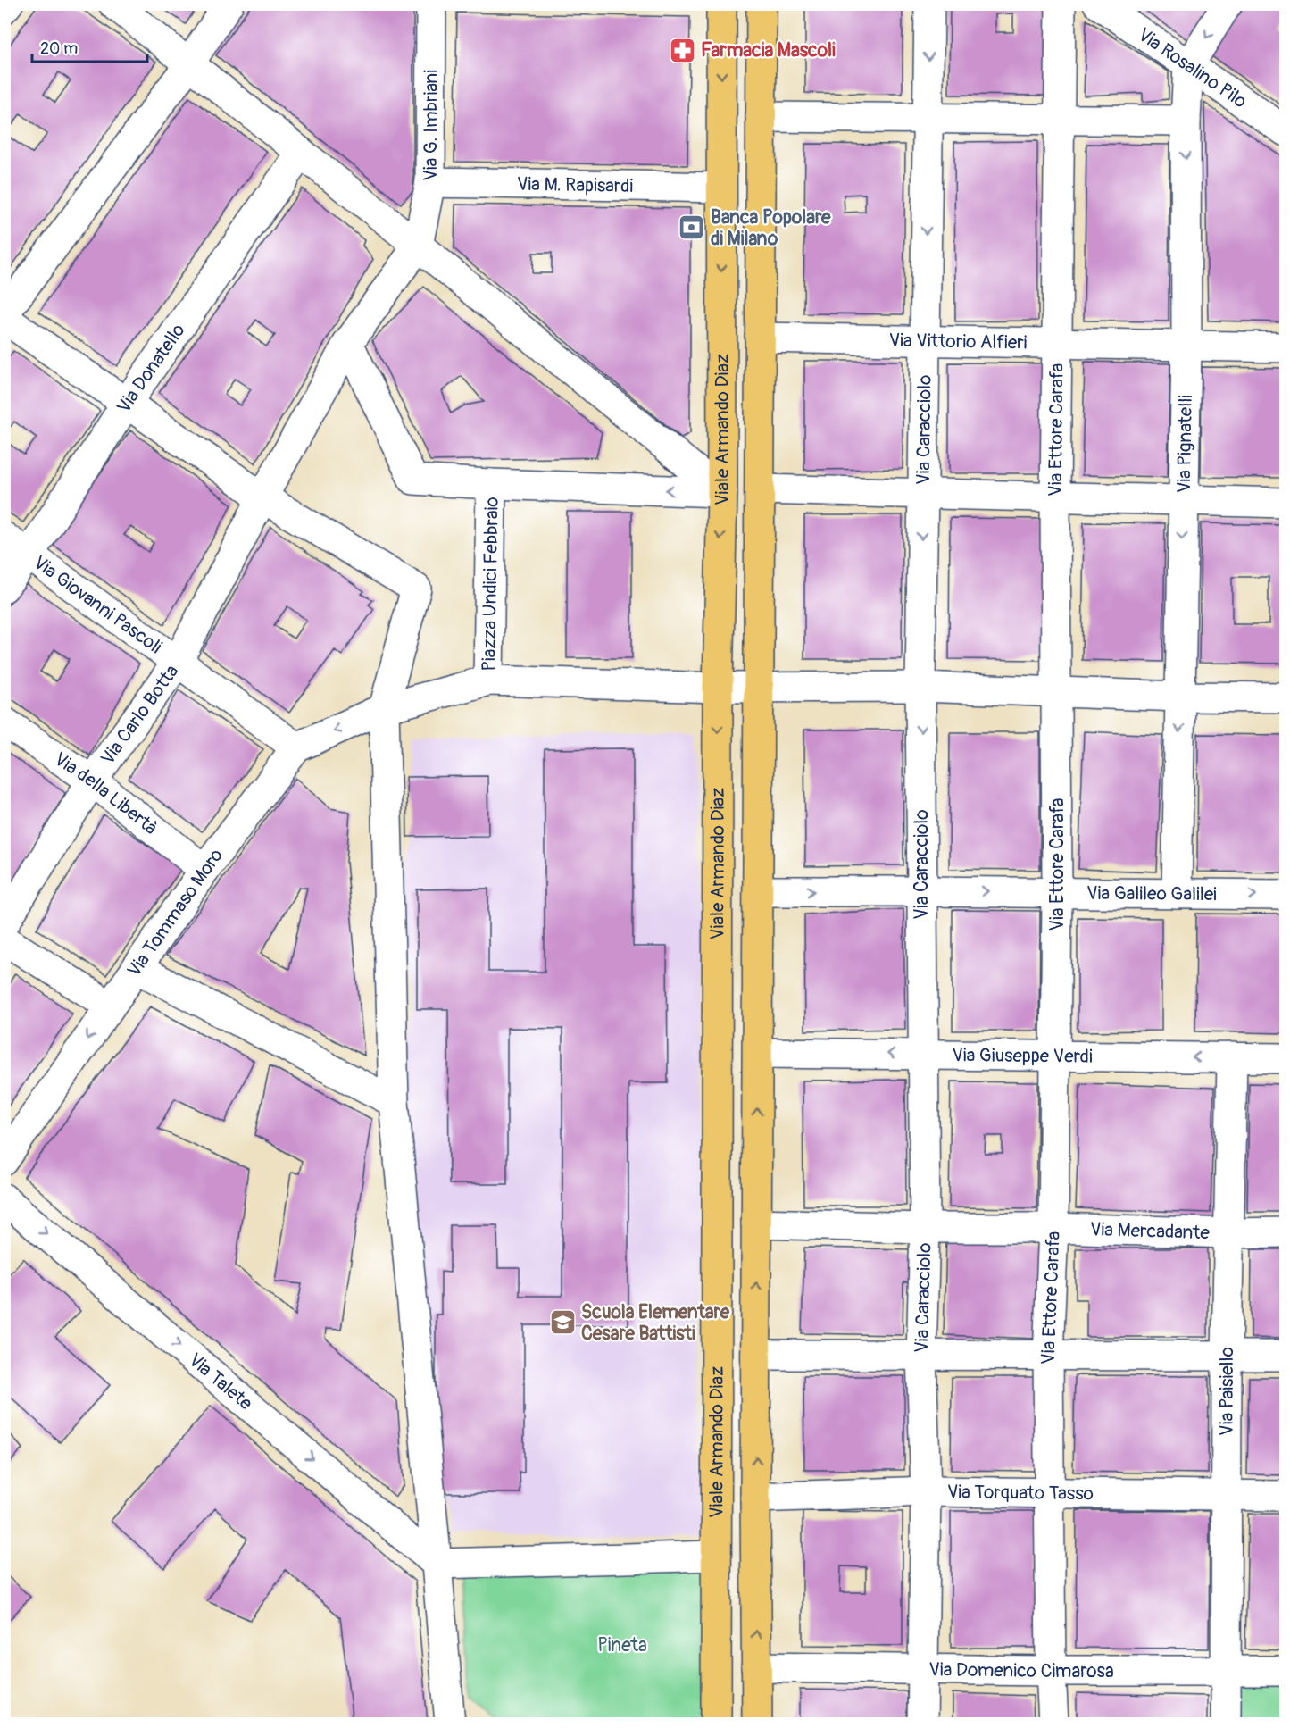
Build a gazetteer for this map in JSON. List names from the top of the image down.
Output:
{
  "streets": {
    "main road": ["Viale Armando Diaz"],
    "street": [
      "Via Rosalino Pilo",
      "Via G. Imbriani",
      "Via M. Rapisardi",
      "Via Vittorio Alfieri",
      "Via Donatello",
      "Via Caracciolo",
      "Via Ettore Carafa",
      "Via Pignatelli",
      "Piazza Undici Febbraio",
      "Via Giovanni Pascoli",
      "Via Carlo Botta",
      "Via della Libertà",
      "Via Galileo Galilei",
      "Via Tommaso Moro",
      "Via Giuseppe Verdi",
      "Via Mercadante",
      "Via Talete",
      "Via Paisiello",
      "Via Torquato Tasso",
      "Via Domenico Cimarosa"
    ]
  },
  "crossings": [
    ["Via Rosalino Pilo", "Via Pignatelli"],
    ["Via G. Imbriani", "Via M. Rapisardi"],
    ["Via M. Rapisardi", "Viale Armando Diaz"],
    ["Via Vittorio Alfieri", "Via Caracciolo"],
    ["Via Vittorio Alfieri", "Via Ettore Carafa"],
    ["Via Vittorio Alfieri", "Via Pignatelli"],
    ["Via Donatello", "Via Giovanni Pascoli"],
    ["Via Caracciolo", "Via Galileo Galilei"],
    ["Via Caracciolo", "Via Giuseppe Verdi"],
    ["Via Caracciolo", "Via Mercadante"],
    ["Via Caracciolo", "Via Torquato Tasso"],
    ["Via Caracciolo", "Via Domenico Cimarosa"],
    ["Via Ettore Carafa", "Via Galileo Galilei"],
    ["Via Ettore Carafa", "Via Giuseppe Verdi"],
    ["Via Ettore Carafa", "Via Mercadante"],
    ["Via Ettore Carafa", "Via Torquato Tasso"],
    ["Via Ettore Carafa", "Via Domenico Cimarosa"],
    ["Via Pignatelli", "Via Galileo Galilei"],
    ["Piazza Undici Febbraio", "Via Tommaso Moro"],
    ["Via Giovanni Pascoli", "Via Carlo Botta"],
    ["Via Giovanni Pascoli", "Via Tommaso Moro"],
    ["Via Carlo Botta", "Via della Libertà"],
    ["Via della Libertà", "Via Tommaso Moro"],
    ["Via Giuseppe Verdi", "Via Paisiello"],
    ["Via Mercadante", "Via Paisiello"],
    ["Via Paisiello", "Via Torquato Tasso"],
    ["Via Paisiello", "Via Domenico Cimarosa"]
  ],
  "one_way": [
    "Via Caracciolo",
    "Via Pignatelli",
    "Via Tommaso Moro",
    "Via Giuseppe Verdi",
    "Via Talete"
  ],
  "parks": ["Pineta"],
  "places": {
    "pharmacy": ["Farmacia Mascoli"],
    "bank": ["Banca Popolare di Milano"],
    "school or university": ["Scuola Elementare Cesare Battisti"]
  },
  "scale_bar": "20 m"
}
